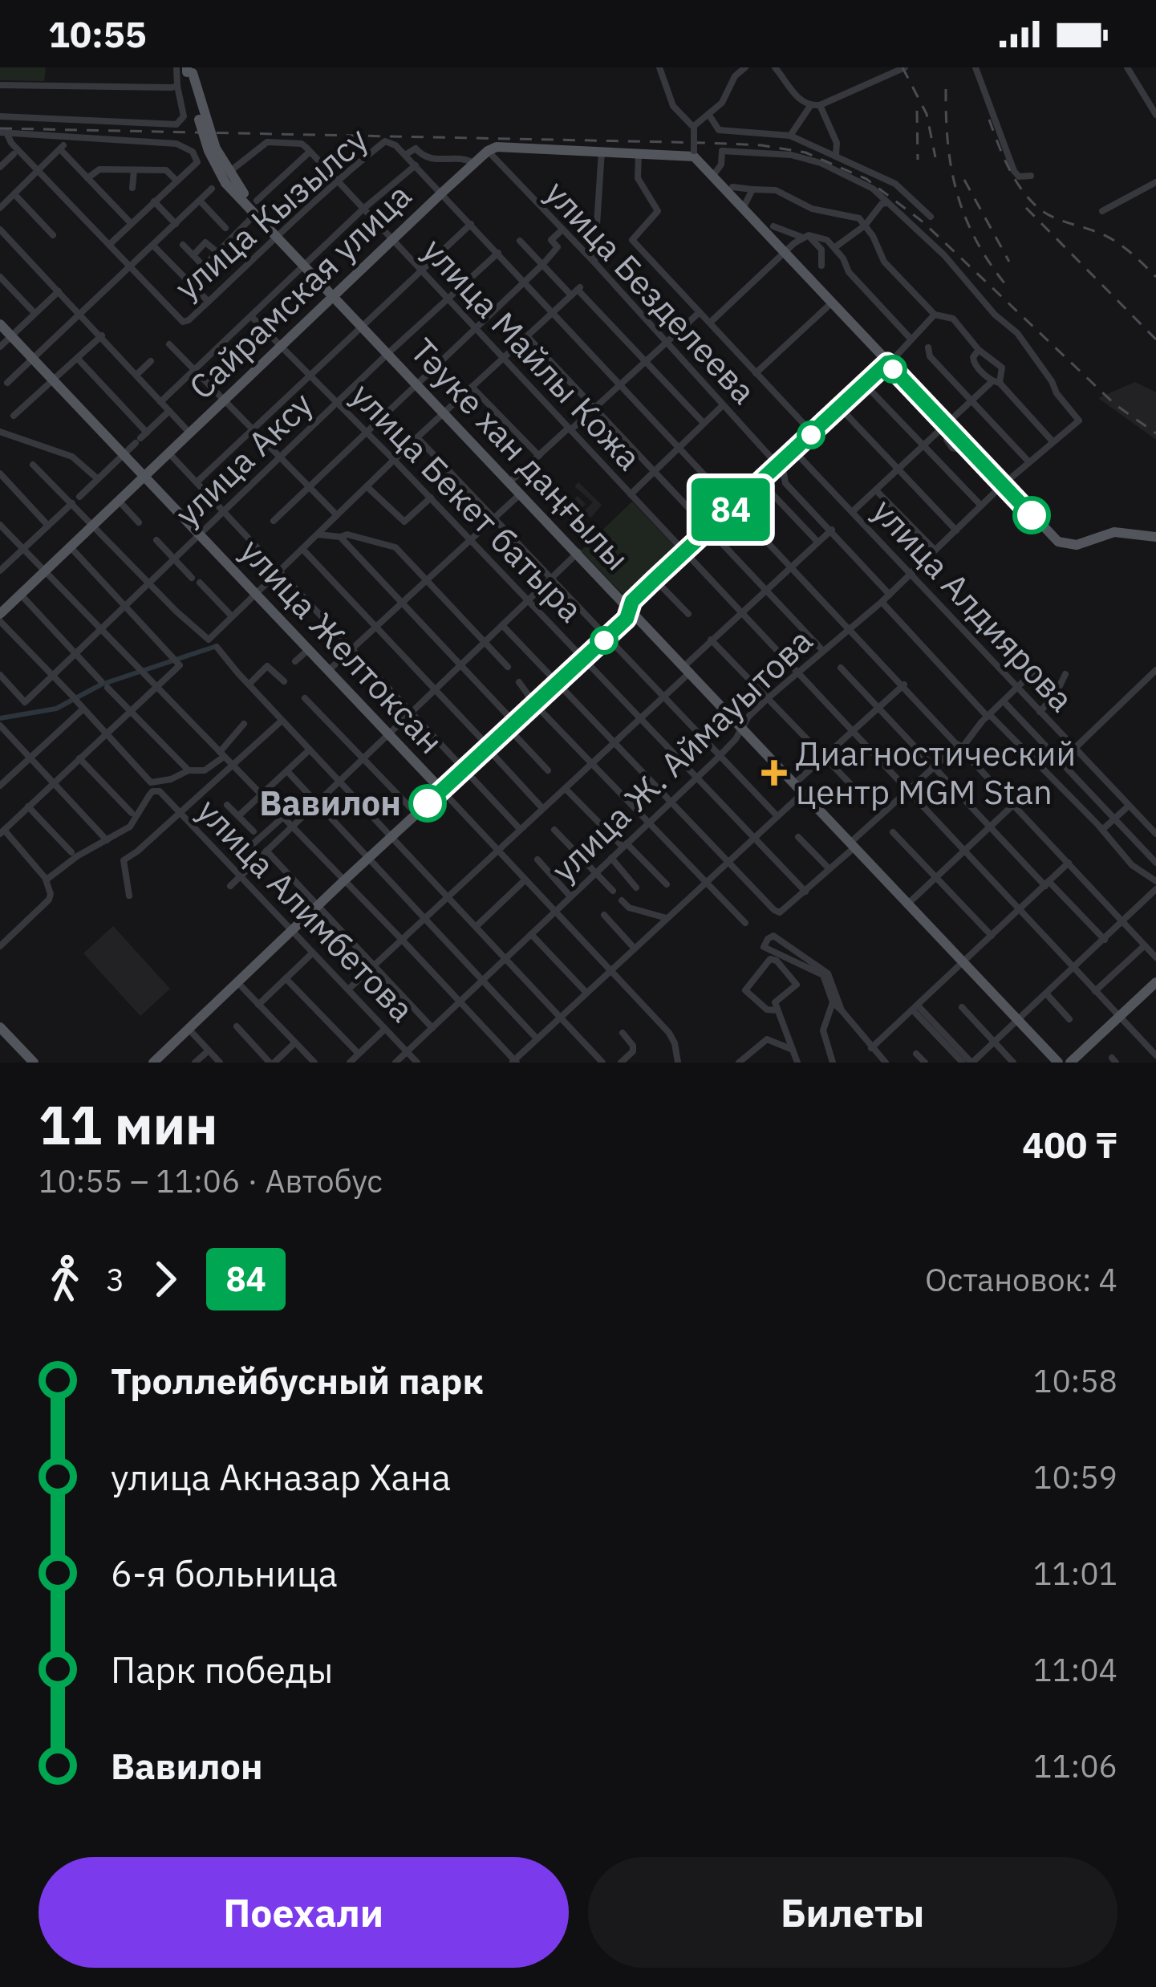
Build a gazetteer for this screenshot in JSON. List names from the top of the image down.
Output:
{
  "streets": {
    "main road": ["Сайрамская улица", "Тәуке хан даңғылы", "улица Желтоксан"],
    "street": [
      "улица Кызылсу",
      "улица Безделеева",
      "улица Майлы Кожа",
      "улица Аксу",
      "улица Бекет батыра",
      "улица Алдиярова",
      "улица Ж. Аймауытова",
      "улица Алимбетова"
    ]
  },
  "crossings": [
    ["улица Кызылсу", "улица Майлы Кожа"],
    ["улица Кызылсу", "Тәуке хан даңғылы"],
    ["Сайрамская улица", "улица Безделеева"],
    ["Сайрамская улица", "улица Майлы Кожа"],
    ["Сайрамская улица", "Тәуке хан даңғылы"],
    ["Сайрамская улица", "улица Бекет батыра"],
    ["Сайрамская улица", "улица Желтоксан"],
    ["улица Безделеева", "улица Ж. Аймауытова"],
    ["улица Майлы Кожа", "улица Аксу"],
    ["улица Майлы Кожа", "улица Ж. Аймауытова"],
    ["Тәуке хан даңғылы", "улица Аксу"],
    ["Тәуке хан даңғылы", "улица Ж. Аймауытова"],
    ["улица Аксу", "улица Бекет батыра"],
    ["улица Аксу", "улица Желтоксан"],
    ["улица Бекет батыра", "улица Ж. Аймауытова"],
    ["улица Алдиярова", "улица Ж. Аймауытова"],
    ["улица Желтоксан", "улица Ж. Аймауытова"],
    ["улица Ж. Аймауытова", "улица Алимбетова"]
  ],
  "places": {
    "health": ["Диагностический центр MGM Stan"],
    "other": ["Вавилон"]
  },
  "lines": ["bus line 84"],
  "page": {
    "status": "10:55",
    "on_map": "84",
    "heading": ["11 мин", "10:55 – 11:06 · Автобус", "400 ₸"],
    "legs": ["3", "84", "Остановок: 4"],
    "list": [
      {
        "name": "Троллейбусный парк",
        "value": "10:58"
      },
      {
        "name": "улица Акназар Хана",
        "value": "10:59"
      },
      {
        "name": "6-я больница",
        "value": "11:01"
      },
      {
        "name": "Парк победы",
        "value": "11:04"
      },
      {
        "name": "Вавилон",
        "value": "11:06"
      }
    ],
    "buttons": ["Поехали", "Билеты"]
  }
}
